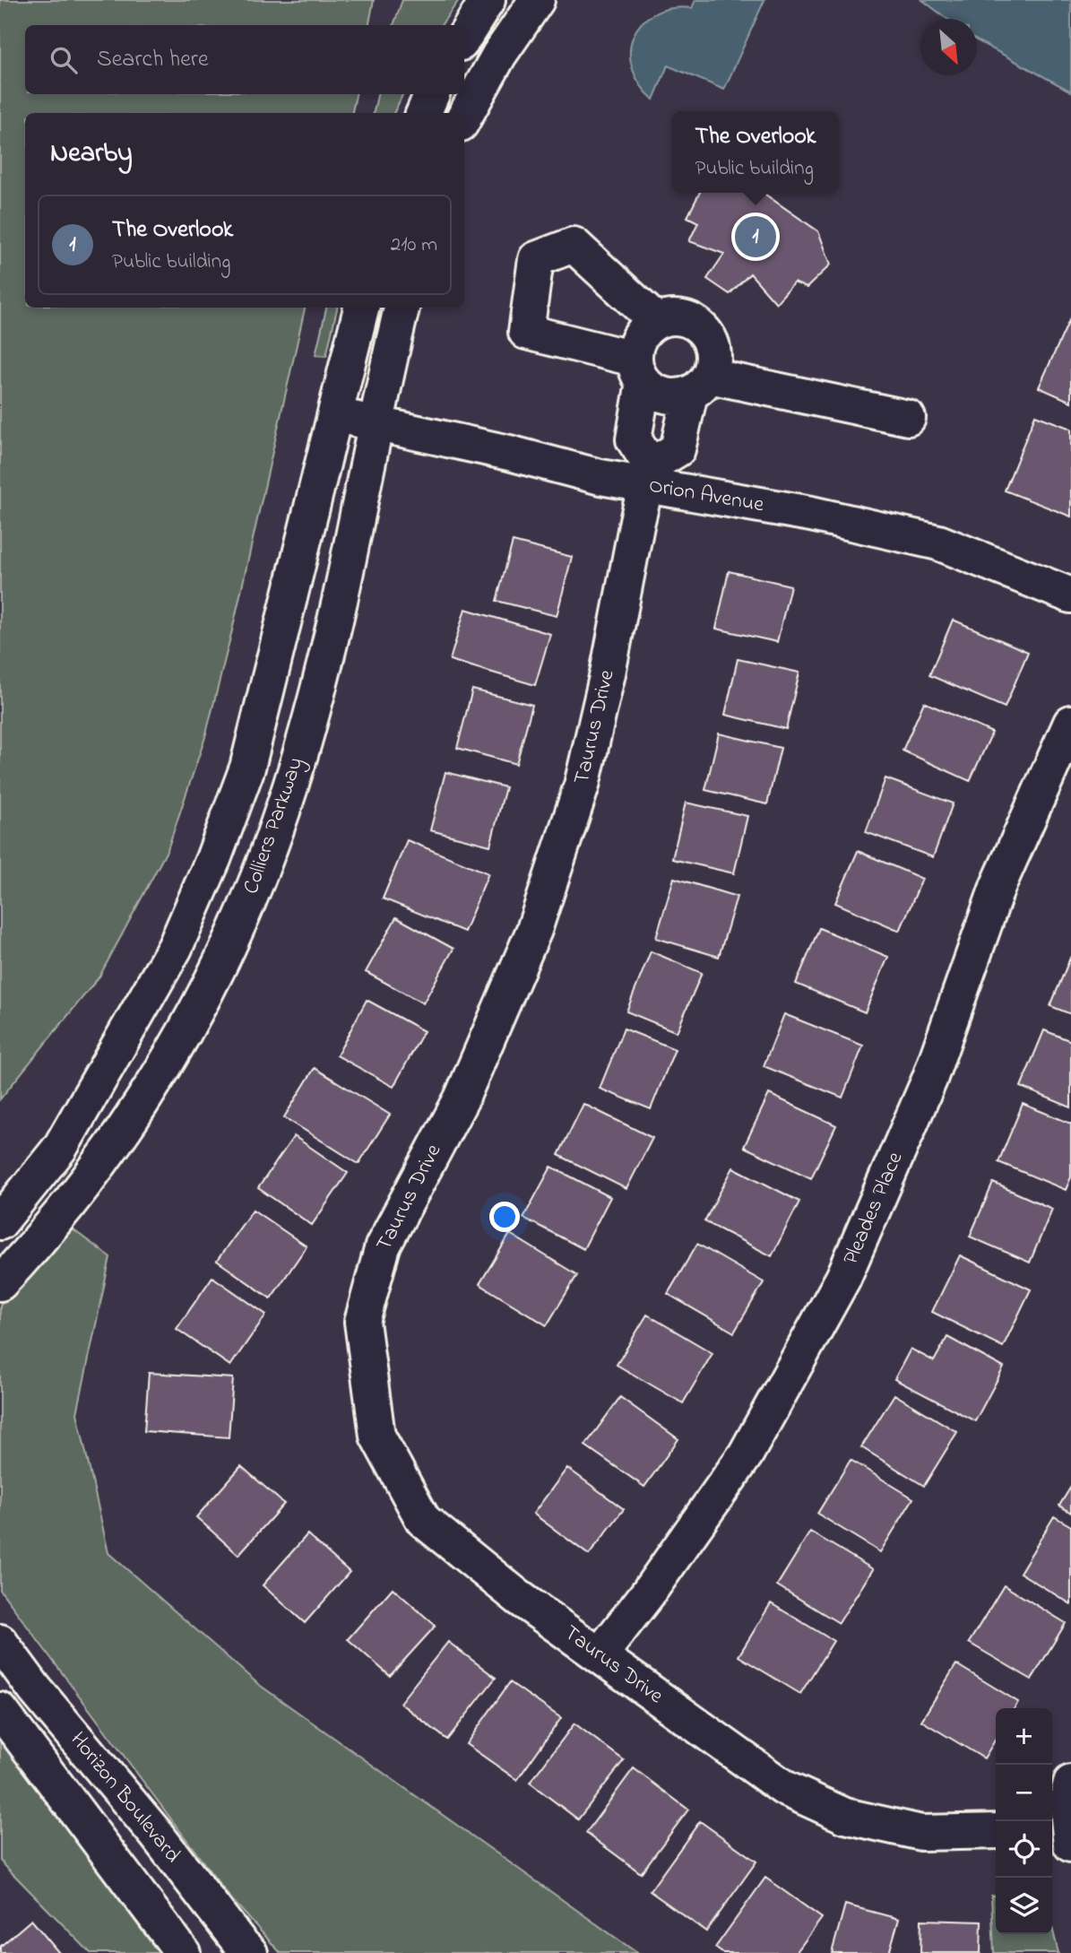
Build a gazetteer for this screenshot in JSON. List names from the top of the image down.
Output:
{
  "streets": {
    "street": [
      "Orion Avenue",
      "Taurus Drive",
      "Colliers Parkway",
      "Pleades Place",
      "Horizon Boulevard"
    ]
  },
  "crossings": [
    ["Orion Avenue", "Taurus Drive"],
    ["Orion Avenue", "Colliers Parkway"],
    ["Taurus Drive", "Pleades Place"]
  ],
  "north": "bottom right",
  "page": {
    "search": "Search here",
    "popup": ["The Overlook", "Public building"],
    "heading": "Nearby",
    "list": [
      {
        "mark": "1",
        "name": "The Overlook",
        "note": "Public building",
        "value": "210 m"
      }
    ],
    "pins": "1",
    "map_buttons": ["+", "−"]
  }
}
